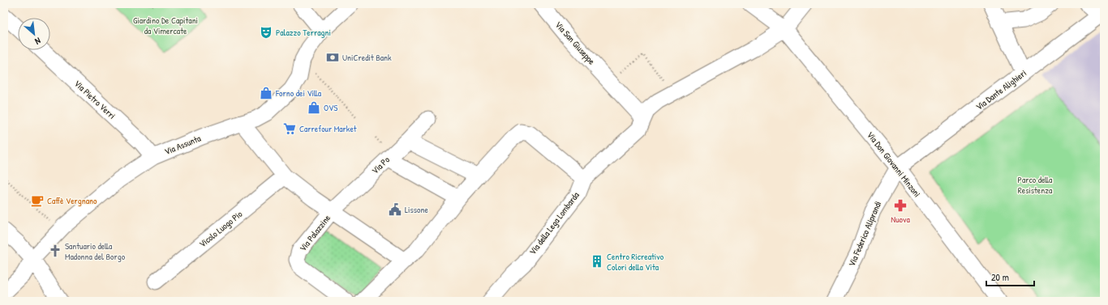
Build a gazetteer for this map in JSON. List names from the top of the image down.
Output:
{
  "streets": {
    "street": [
      "Via San Giuseppe",
      "Via Dante Alighieri",
      "Via Pietro Verri",
      "Via Assunta",
      "Via Don Giovanni Minzoni",
      "Via Po",
      "Via della Lega Lombarda",
      "Vicolo Luogo Pio",
      "Via Palazzine",
      "Via Federico Aliprandi"
    ]
  },
  "crossings": [
    ["Via San Giuseppe", "Via della Lega Lombarda"],
    ["Via Dante Alighieri", "Via Don Giovanni Minzoni"],
    ["Via Dante Alighieri", "Via Federico Aliprandi"],
    ["Via Pietro Verri", "Via Assunta"],
    ["Via Assunta", "Via Palazzine"],
    ["Via Don Giovanni Minzoni", "Via della Lega Lombarda"],
    ["Via Don Giovanni Minzoni", "Via Federico Aliprandi"],
    ["Via Po", "Via Palazzine"],
    ["Vicolo Luogo Pio", "Via Palazzine"]
  ],
  "parks": ["Giardino De Capitani da Vimercate", "Parco della Resistenza"],
  "places": {
    "theatre": ["Palazzo Terragni"],
    "bank": ["UniCredit Bank"],
    "shop": ["Forno dei Villa", "OVS"],
    "supermarket": ["Carrefour Market"],
    "cafe": ["Caffè Vergnano"],
    "pharmacy": ["Nuova"],
    "public building": ["Lissone"],
    "church": ["Santuario della Madonna del Borgo"],
    "building": ["Centro Ricreativo Colori della Vita"]
  },
  "scale_bar": "20 m",
  "north": "bottom right"
}
